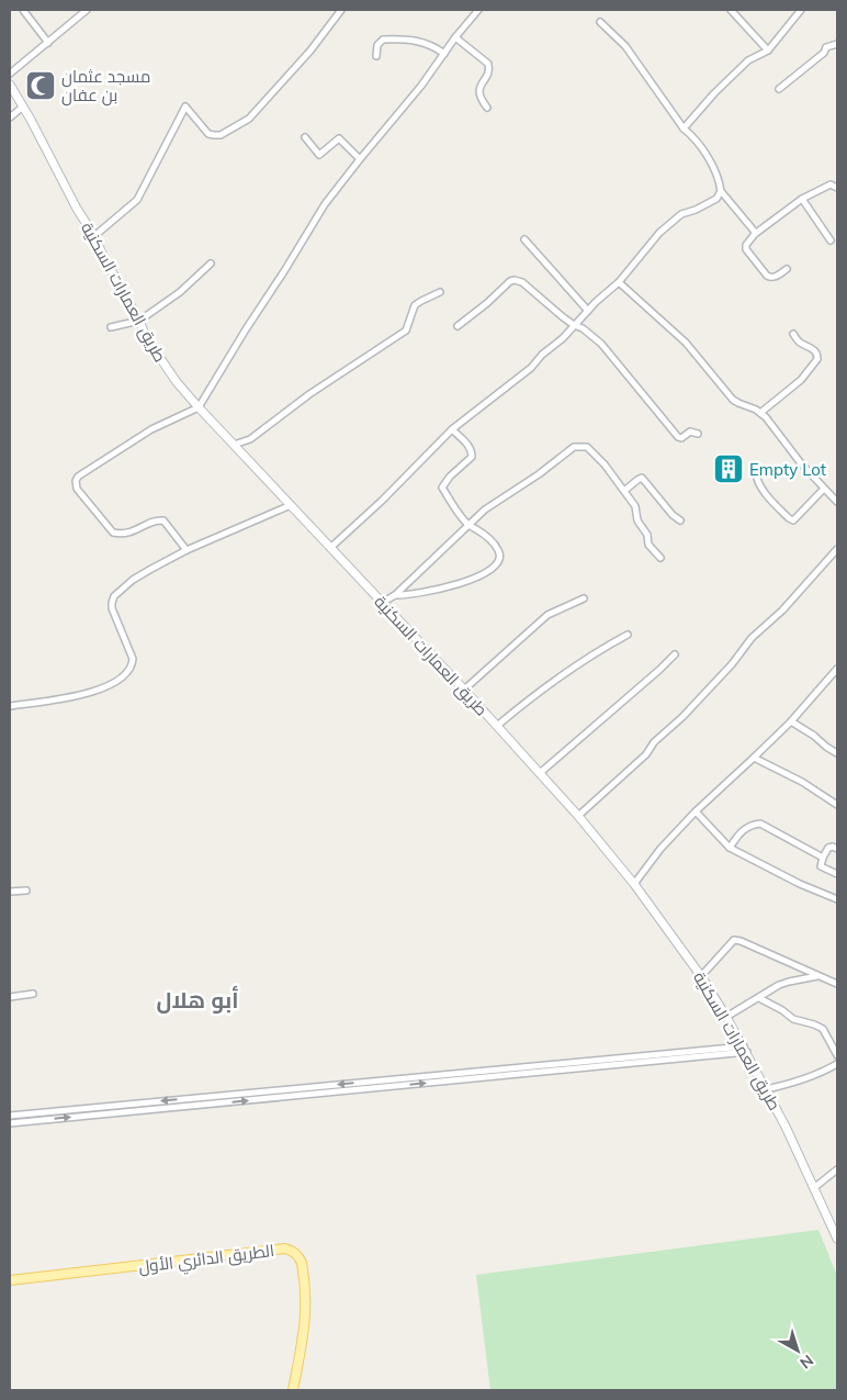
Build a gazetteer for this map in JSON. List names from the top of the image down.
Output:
{
  "streets": {
    "main road": ["طريق العمارات السكنية", "الطريق الدائري الأول"]
  },
  "districts": ["أبو هلال"],
  "places": {
    "mosque": ["مسجد عثمان بن عفان"],
    "building": ["Empty Lot"]
  },
  "north": "bottom right"
}
